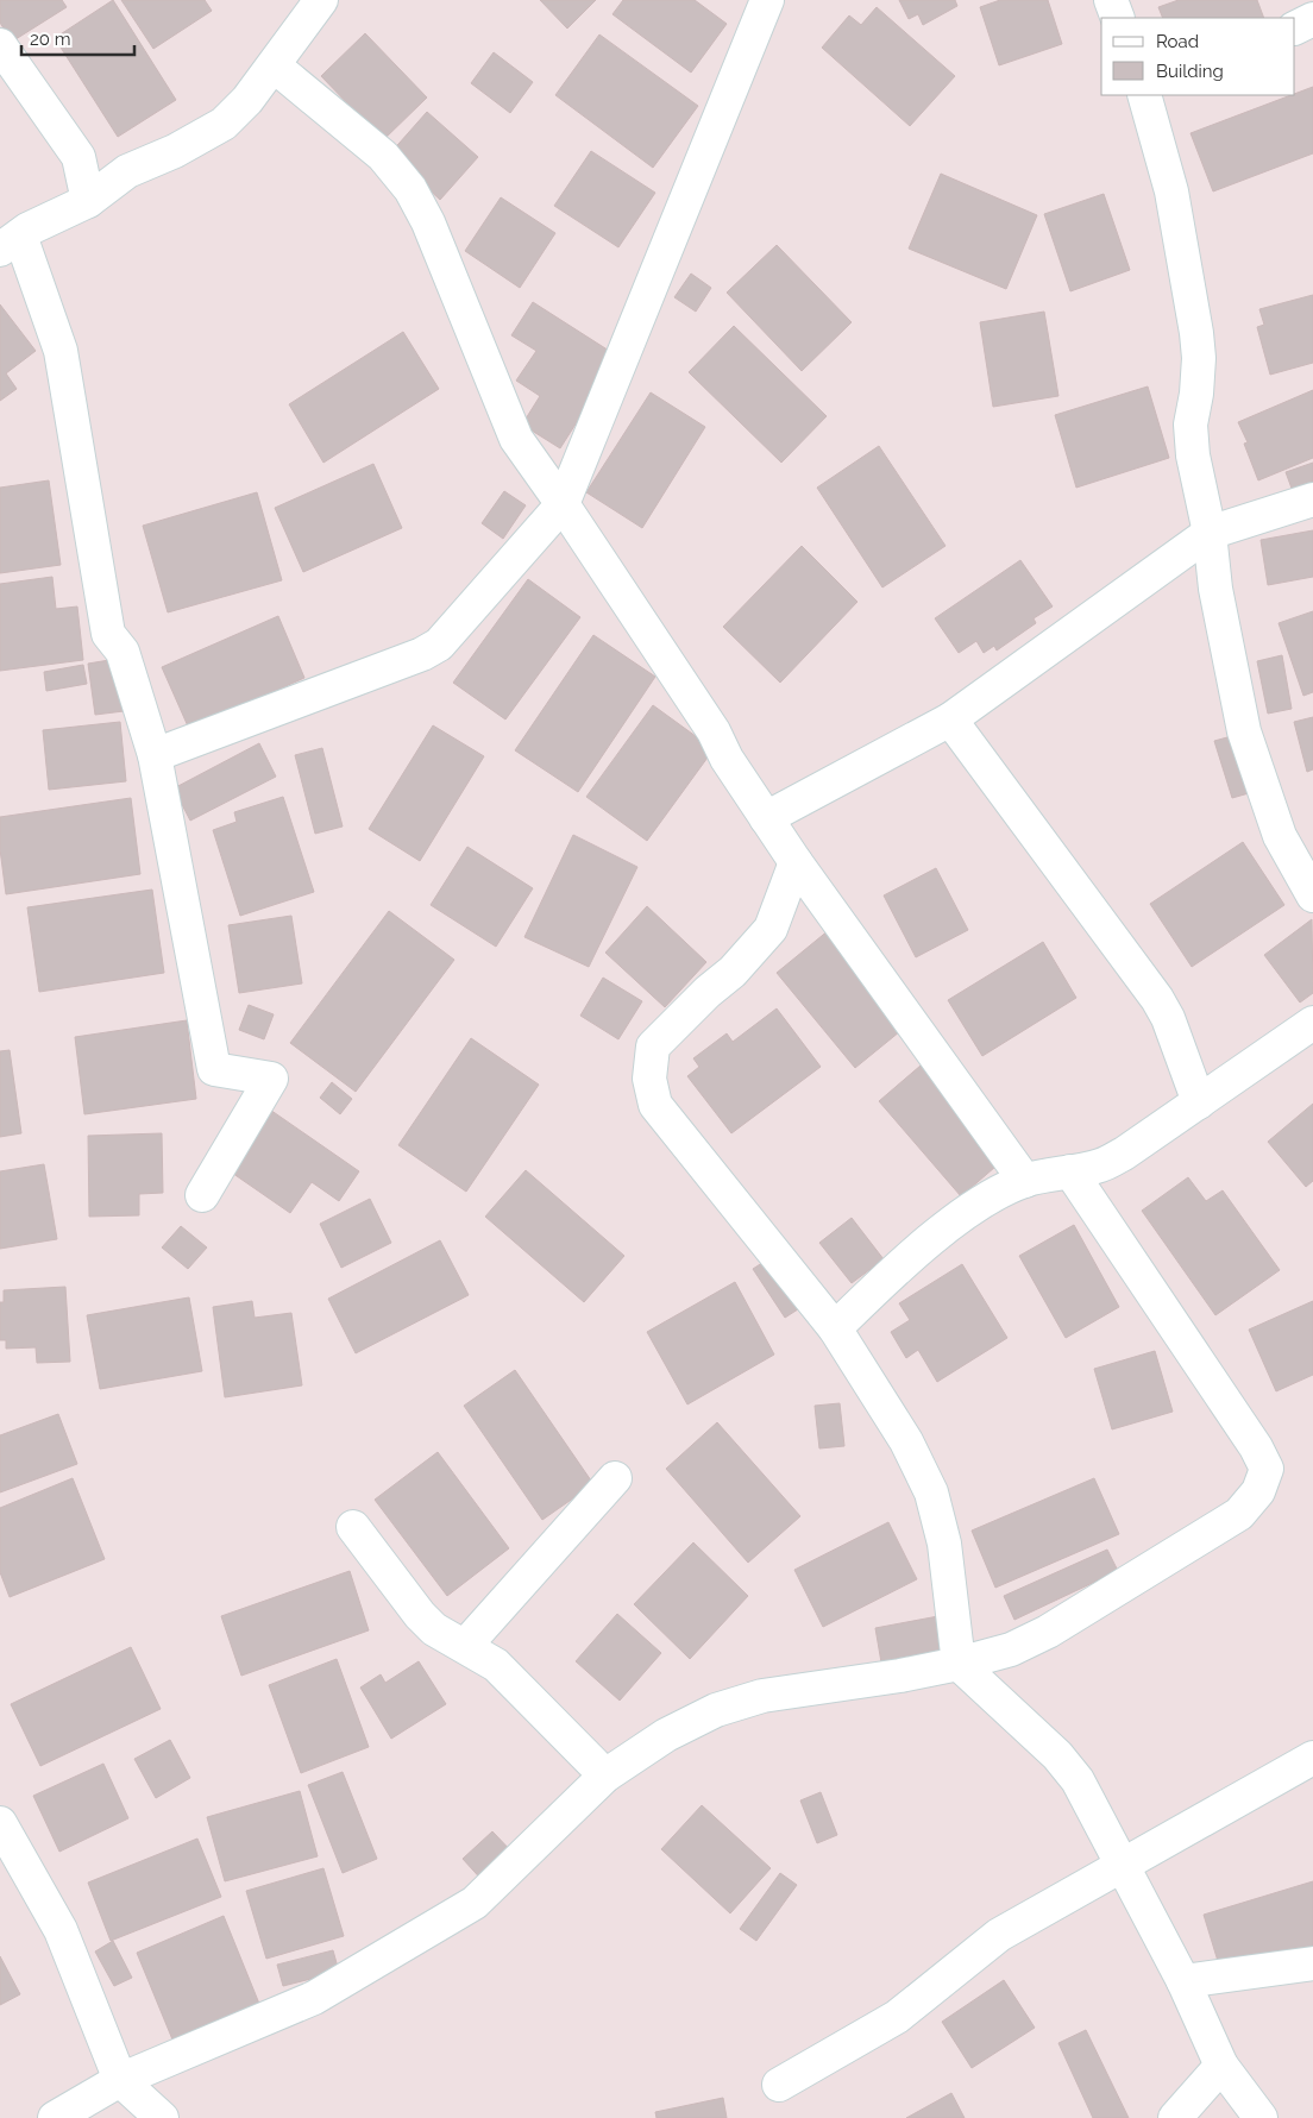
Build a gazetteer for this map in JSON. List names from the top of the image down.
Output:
{
  "legend": ["Road", "Building"],
  "scale_bar": "20 m"
}
